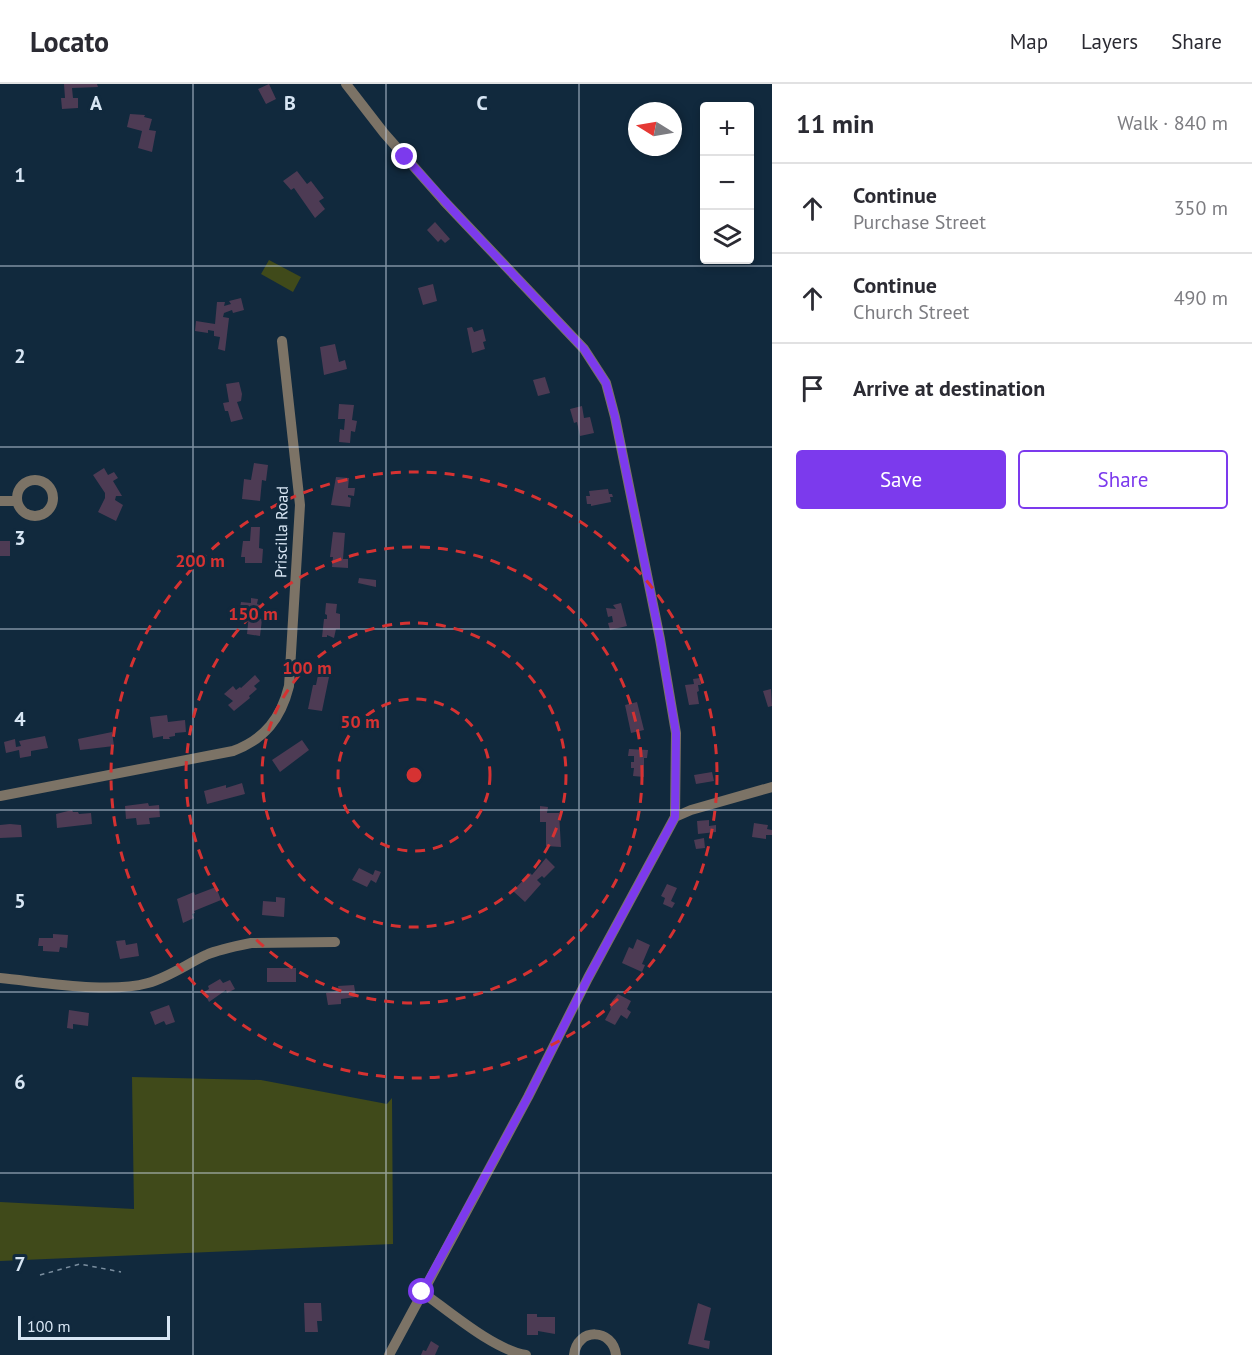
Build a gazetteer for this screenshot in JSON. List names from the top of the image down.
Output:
{
  "streets": {
    "street": ["Priscilla Road"]
  },
  "scale_bar": "100 m",
  "north": "left",
  "page": {
    "header": "Locato",
    "nav": ["Map", "Layers", "Share"],
    "heading": ["11 min", "Walk · 840 m"],
    "map_buttons": ["+", "−"],
    "list": [
      ["Continue", "Purchase Street", "350 m"],
      ["Continue", "Church Street", "490 m"],
      "Arrive at destination"
    ],
    "buttons": ["Save", "Share"],
    "scale": "100 m"
  },
  "grid": {
    "columns": ["A", "B", "C"],
    "rows": [
      "1",
      "2",
      "3",
      "4",
      "5",
      "6",
      "7"
    ]
  },
  "rings": [
    "200 m",
    "150 m",
    "100 m",
    "50 m"
  ]
}
